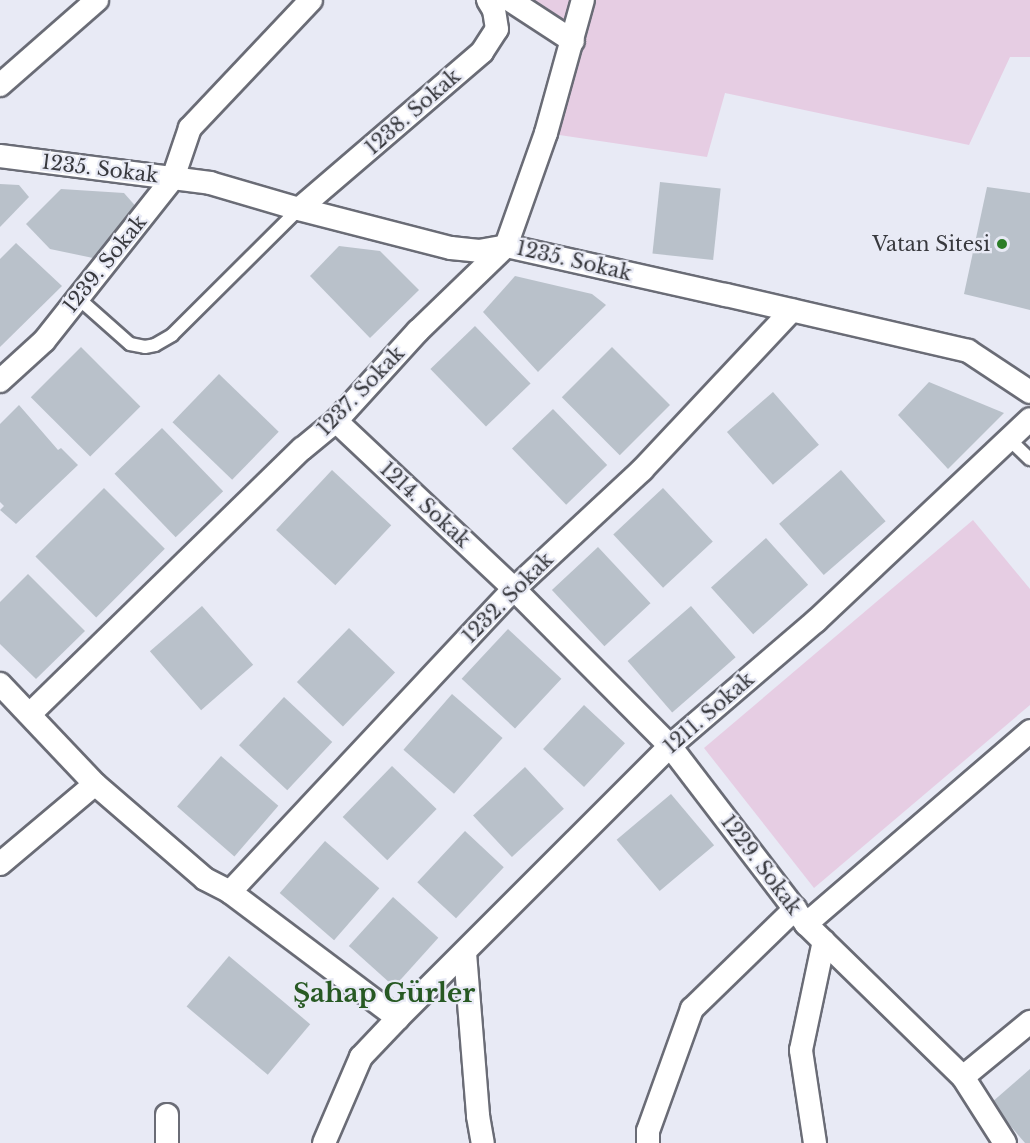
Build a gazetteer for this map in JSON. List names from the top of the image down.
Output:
{
  "streets": {
    "street": [
      "1238. Sokak",
      "1235. Sokak",
      "1239. Sokak",
      "1237. Sokak",
      "1214. Sokak",
      "1232. Sokak",
      "1211. Sokak",
      "1229. Sokak"
    ]
  },
  "crossings": [
    ["1238. Sokak", "1235. Sokak"],
    ["1235. Sokak", "1239. Sokak"],
    ["1235. Sokak", "1237. Sokak"],
    ["1235. Sokak", "1232. Sokak"],
    ["1237. Sokak", "1214. Sokak"],
    ["1214. Sokak", "1232. Sokak"],
    ["1214. Sokak", "1229. Sokak"],
    ["1232. Sokak", "1229. Sokak"],
    ["1211. Sokak", "1229. Sokak"]
  ],
  "districts": ["Şahap Gürler"],
  "places": ["Vatan Sitesi"]
}
